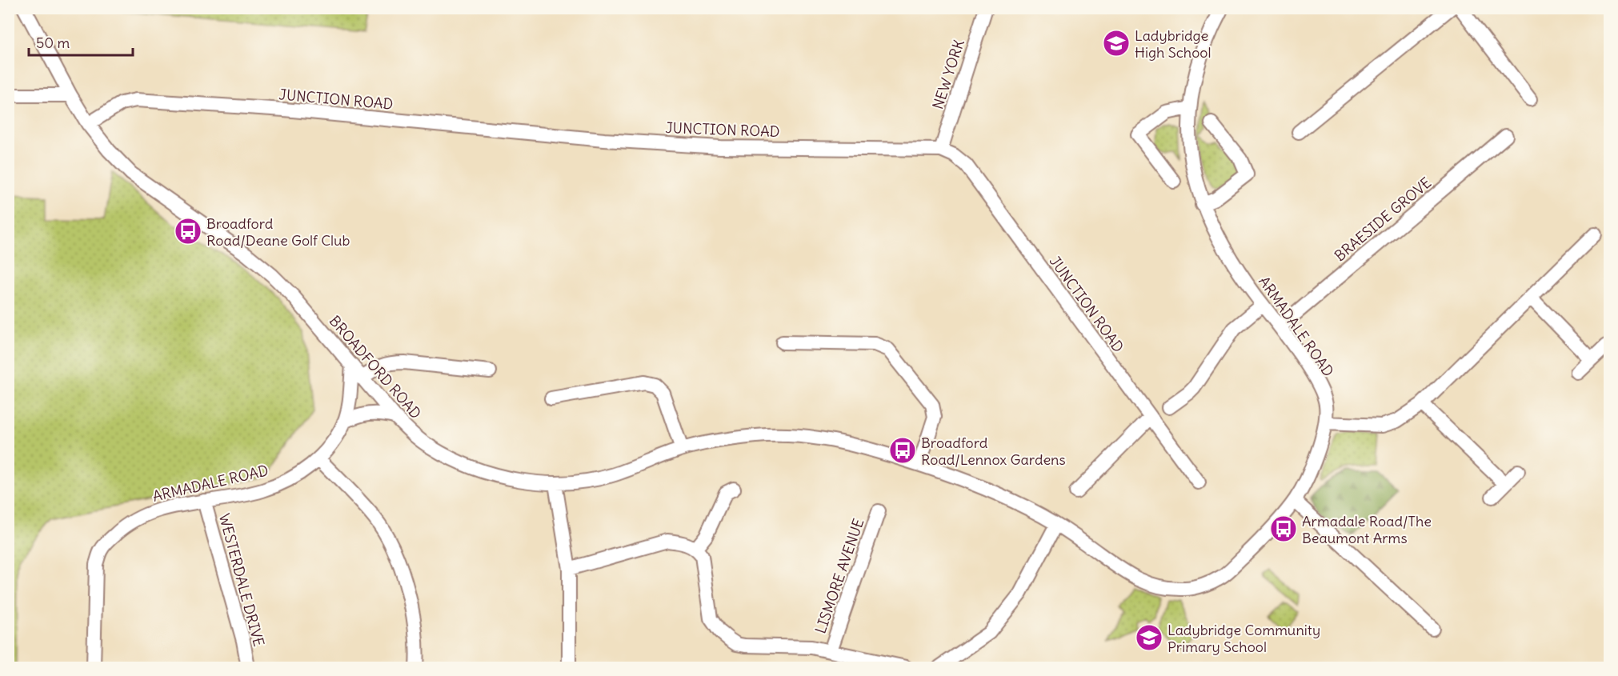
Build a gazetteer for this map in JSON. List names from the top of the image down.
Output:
{
  "streets": {
    "street": [
      "NEW YORK",
      "JUNCTION ROAD",
      "BRAESIDE GROVE",
      "ARMADALE ROAD",
      "BROADFORD ROAD",
      "LISMORE AVENUE",
      "WESTERDALE DRIVE"
    ]
  },
  "crossings": [
    ["NEW YORK", "JUNCTION ROAD"],
    ["JUNCTION ROAD", "BROADFORD ROAD"],
    ["BRAESIDE GROVE", "ARMADALE ROAD"],
    ["ARMADALE ROAD", "BROADFORD ROAD"],
    ["ARMADALE ROAD", "WESTERDALE DRIVE"]
  ],
  "places": {
    "school or university": ["Ladybridge High School", "Ladybridge Community Primary School"],
    "bus stop": ["Broadford Road/Deane Golf Club", "Broadford Road/Lennox Gardens", "Armadale Road/The Beaumont Arms"]
  },
  "scale_bar": "50 m"
}
